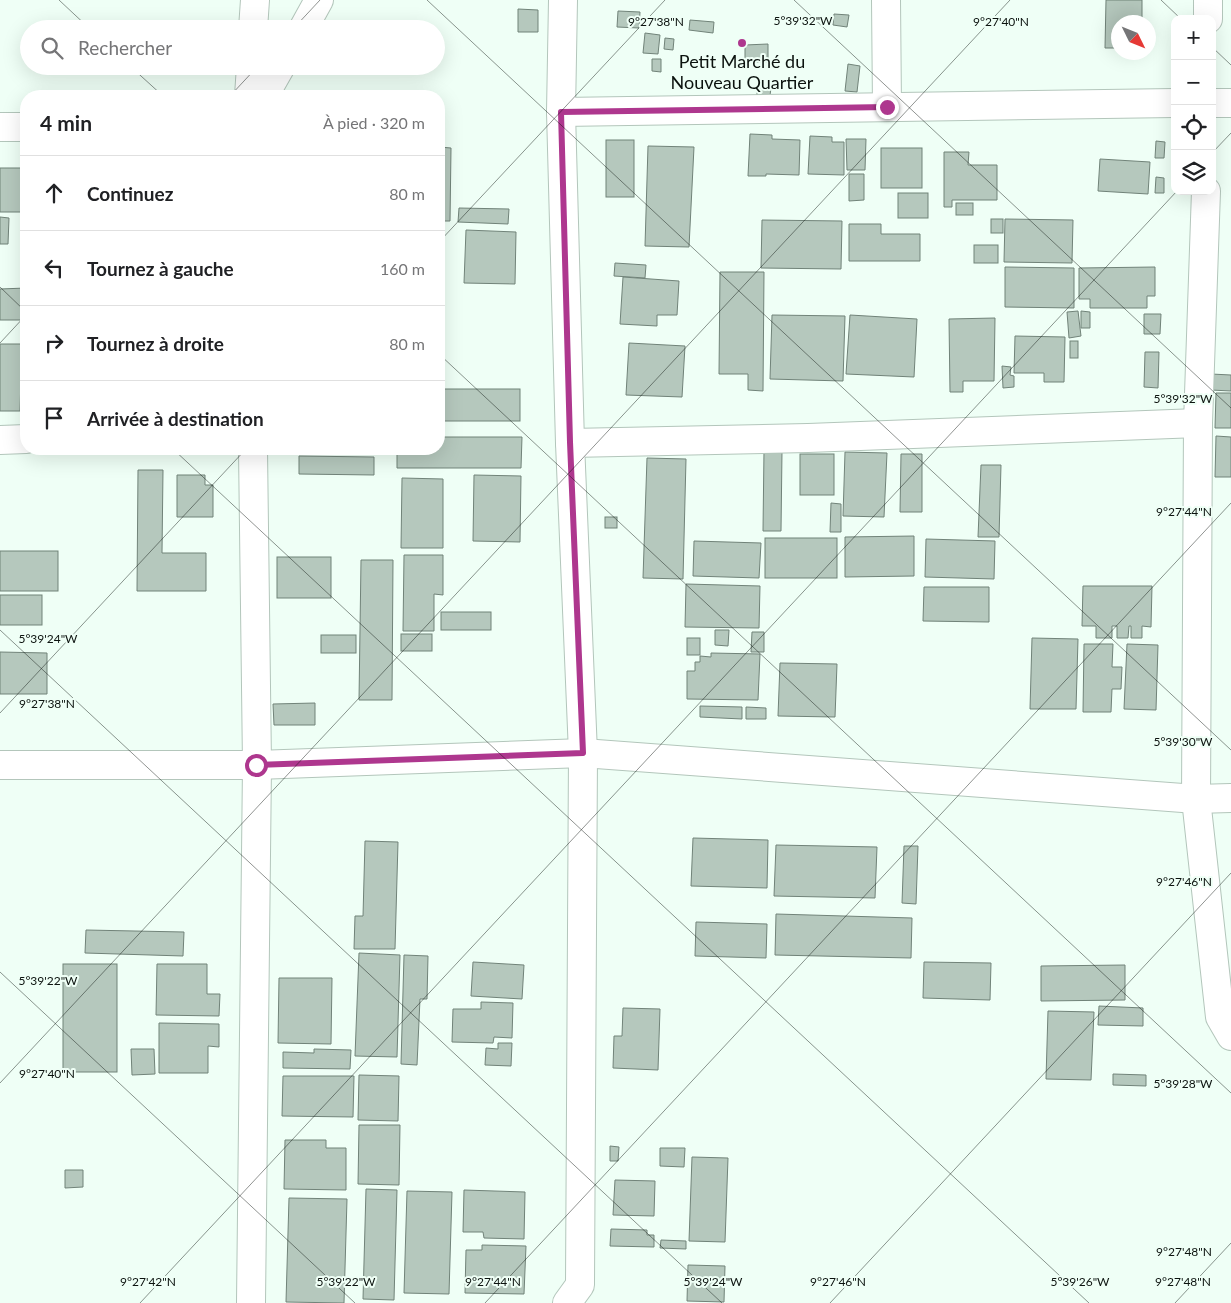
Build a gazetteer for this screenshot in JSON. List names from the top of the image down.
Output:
{
  "places": ["Petit Marché du Nouveau Quartier"],
  "north": "bottom right",
  "page": {
    "map_buttons": ["+", "−"],
    "search": "Rechercher",
    "heading": ["4 min", "À pied · 320 m"],
    "list": [
      ["Continuez", "80 m"],
      ["Tournez à gauche", "160 m"],
      ["Tournez à droite", "80 m"],
      "Arrivée à destination"
    ]
  },
  "coordinates": [
    "5°39'32\"W",
    "9°27'38\"N",
    "9°27'40\"N",
    "9°27'44\"N",
    "5°39'24\"W",
    "5°39'30\"W",
    "9°27'46\"N",
    "5°39'22\"W",
    "5°39'28\"W",
    "9°27'48\"N",
    "9°27'42\"N",
    "5°39'26\"W"
  ]
}
